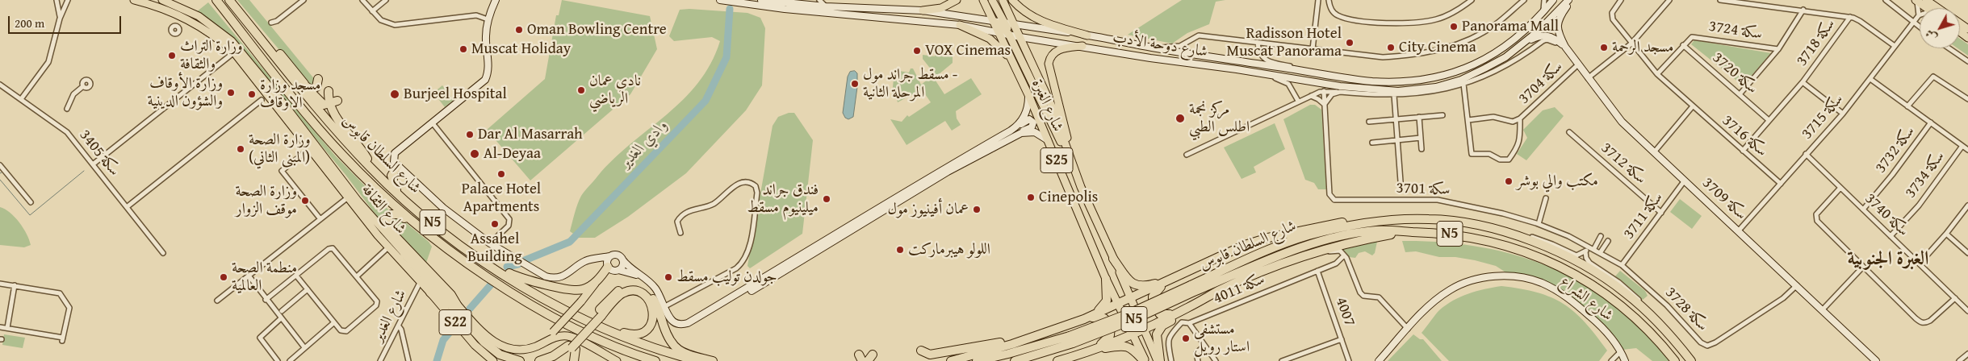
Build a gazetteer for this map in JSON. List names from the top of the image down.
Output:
{
  "streets": {
    "highway": ["شارع السلطان قابوس", "N5"],
    "main road": [
      "شارع الغبرة",
      "S25",
      "شارع الثقافة",
      "S22"
    ],
    "street": [
      "سكة 3724",
      "سكة 3718",
      "شارع دوحة الأدب",
      "سكة 3720",
      "سكة 3704",
      "سكة 3715",
      "سكة 3716",
      "سكة 3732",
      "سكة 3405",
      "سكة 3712",
      "سكة 3734",
      "سكة 3701",
      "سكة 3709",
      "سكة 3740",
      "سكة 3711",
      "سكة 4011",
      "شارع الشراع",
      "سكة 3728",
      "4007",
      "شارع الغدير"
    ]
  },
  "crossings": [
    ["سكة 3724", "سكة 3720"],
    ["سكة 3724", "سكة 3716"],
    ["سكة 3718", "سكة 3720"],
    ["سكة 3718", "سكة 3715"],
    ["سكة 3718", "سكة 3716"],
    ["شارع دوحة الأدب", "شارع الغبرة"],
    ["شارع دوحة الأدب", "سكة 3709"],
    ["سكة 3704", "سكة 3709"],
    ["سكة 3715", "سكة 3716"],
    ["سكة 3715", "سكة 3709"],
    ["سكة 3715", "سكة 3740"],
    ["سكة 3732", "سكة 3740"],
    ["سكة 3712", "سكة 3711"],
    ["سكة 3734", "سكة 3740"],
    ["سكة 3701", "سكة 3711"],
    ["سكة 3701", "سكة 3728"],
    ["سكة 3709", "سكة 3711"],
    ["سكة 3709", "سكة 3728"],
    ["شارع الثقافة", "شارع الغدير"],
    ["شارع الثقافة", "S22"],
    ["سكة 3711", "سكة 3728"],
    ["سكة 4011", "4007"],
    ["شارع الغدير", "S22"]
  ],
  "districts": ["الغبرة الجنوبية"],
  "water": ["وادي الغدير"],
  "places": [
    "Panorama Mall",
    "Oman Bowling Centre",
    "Radisson Hotel Muscat Panorama",
    "City Cinema",
    "مسجد الرحمة",
    "Muscat Holiday",
    "VOX Cinemas",
    "وزارة التراث والثقافة",
    "مسقط جراند مول - المرحلة الثانية",
    "نادي عمان الرياضي",
    "وزارة الأوقاف والشؤون الدينية",
    "مسجد وزارة الاوقاف",
    "Burjeel Hospital",
    "مركز نجمة اطلس الطبي",
    "Dar Al Masarrah",
    "وزارة الصحة (المبنى الثاني)",
    "Al-Deyaa",
    "Palace Hotel Apartments",
    "مكتب والي بوشر",
    "Cinepolis",
    "فندق جراند ميلينيوم مسقط",
    "وزارة الصحة موقف الزوار",
    "عمان أفينيوز مول",
    "Assahel Building",
    "اللولو هيبرماركت",
    "منطمة الصحة العالمية",
    "جولدن توليب مسقط",
    "مستشفى استار رويل"
  ],
  "scale_bar": "200 m",
  "north": "bottom left"
}
